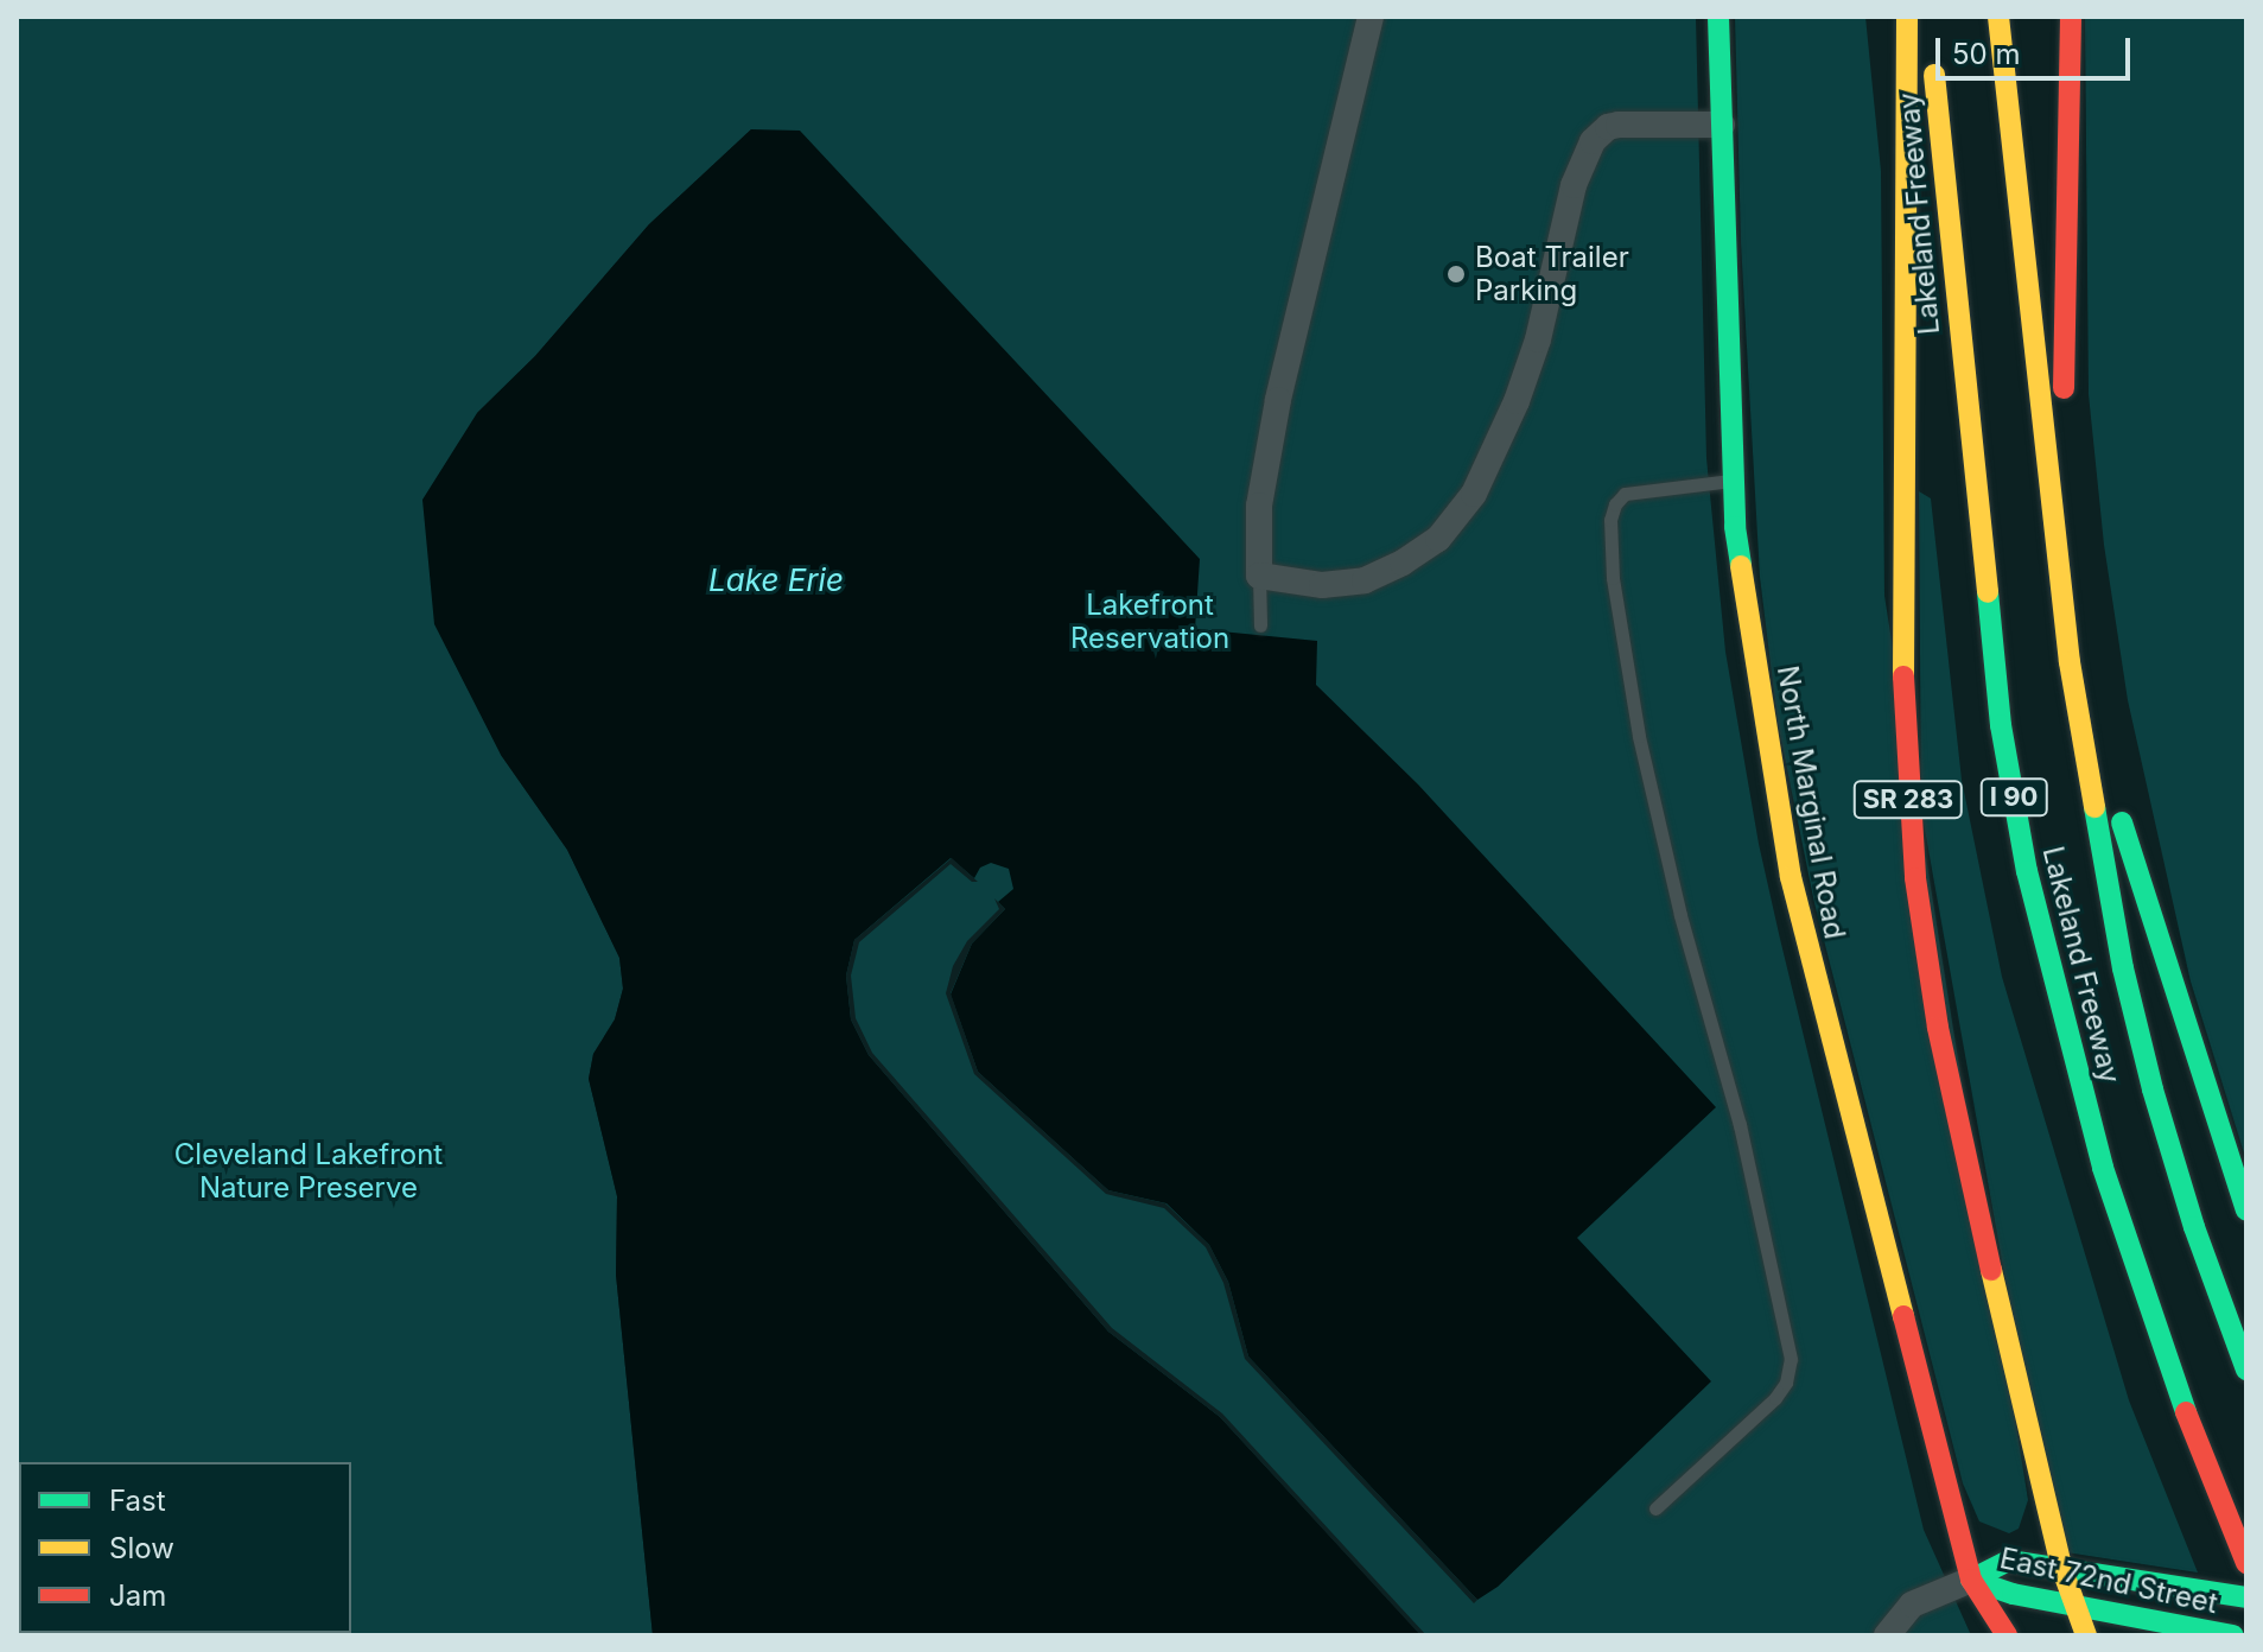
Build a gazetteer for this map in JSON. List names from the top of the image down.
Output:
{
  "streets": {
    "main road": [
      "Lakeland Freeway",
      "I 90",
      "SR 283",
      "North Marginal Road",
      "East 72nd Street"
    ]
  },
  "crossings": [
    ["SR 283", "East 72nd Street"],
    ["North Marginal Road", "East 72nd Street"]
  ],
  "water": ["Lake Erie"],
  "parks": ["Lakefront Reservation", "Cleveland Lakefront Nature Preserve"],
  "places": ["Boat Trailer Parking"],
  "legend": ["Fast", "Slow", "Jam"],
  "scale_bar": "50 m"
}
